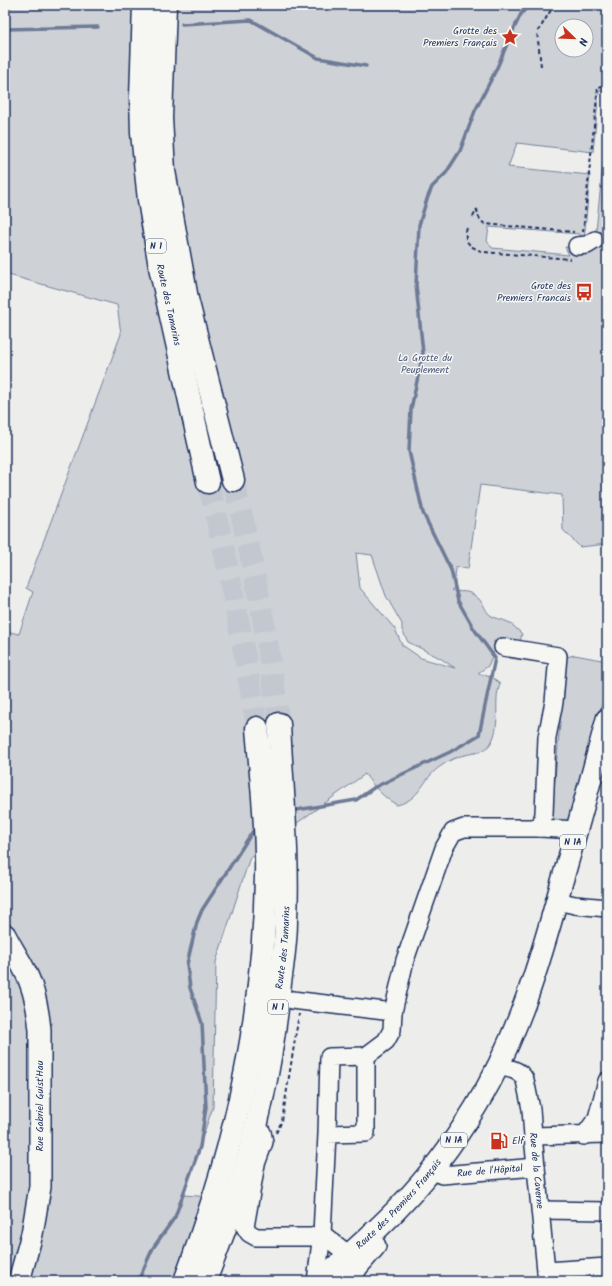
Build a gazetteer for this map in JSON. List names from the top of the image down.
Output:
{
  "streets": {
    "highway": ["N 1", "Route des Tamarins"],
    "main road": ["N 1A", "Rue Gabriel Guist'Hau", "Route des Premiers Français"],
    "street": ["Rue de l'Hôpital", "Rue de la Caverne"]
  },
  "crossings": [
    ["Rue de l'Hôpital", "Rue de la Caverne"],
    ["Rue de l'Hôpital", "Route des Premiers Français"],
    ["Rue de la Caverne", "Route des Premiers Français"]
  ],
  "parks": ["La Grotte du Peuplement"],
  "places": {
    "place": ["Grotte des Premiers Français"],
    "bus stop": ["Grote des Premiers Francais"],
    "fuel station": ["Elf"]
  },
  "north": "bottom right"
}
